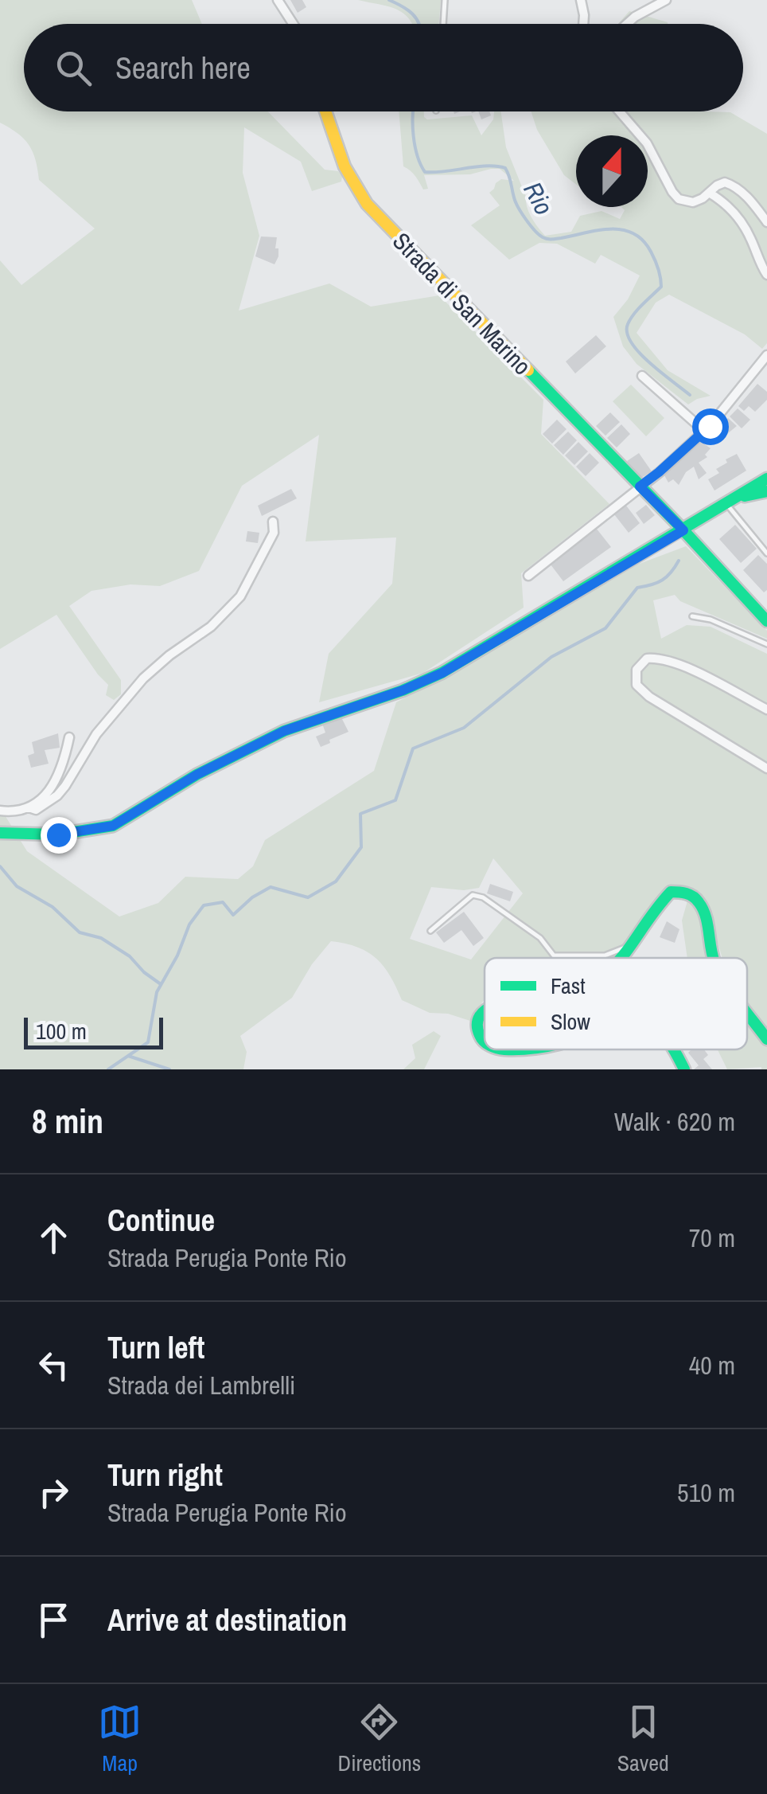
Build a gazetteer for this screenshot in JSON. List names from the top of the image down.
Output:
{
  "streets": {
    "street": ["Strada di San Marino"]
  },
  "water": ["Rio"],
  "legend": ["Fast", "Slow"],
  "scale_bar": "100 m",
  "north": "top",
  "page": {
    "search": "Search here",
    "scale": "100 m",
    "heading": ["8 min", "Walk · 620 m"],
    "list": [
      ["Continue", "Strada Perugia Ponte Rio", "70 m"],
      ["Turn left", "Strada dei Lambrelli", "40 m"],
      ["Turn right", "Strada Perugia Ponte Rio", "510 m"],
      "Arrive at destination"
    ],
    "nav": ["Map", "Directions", "Saved"]
  }
}
